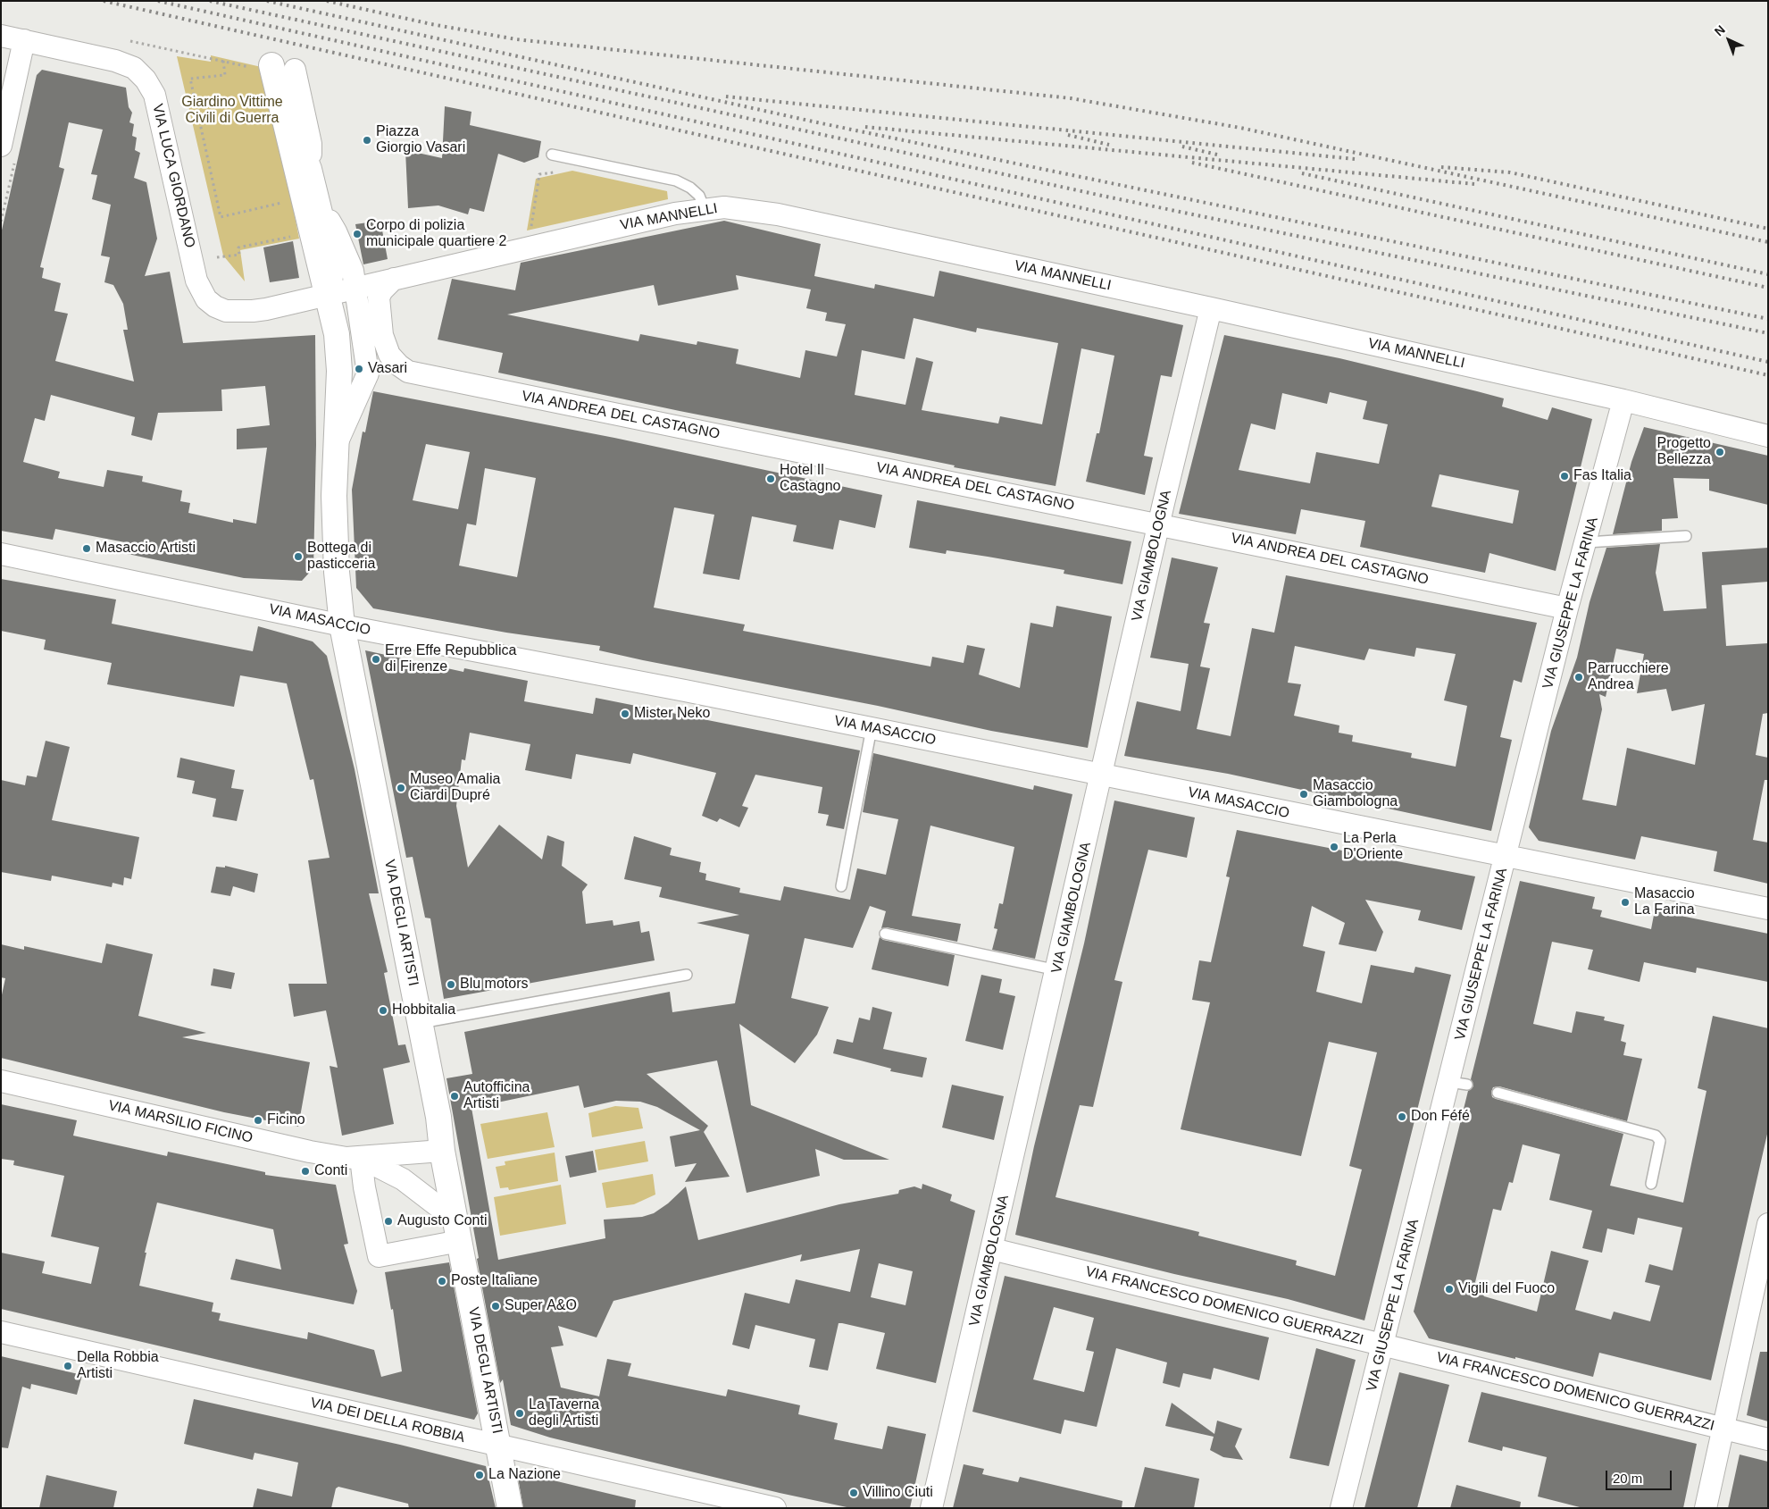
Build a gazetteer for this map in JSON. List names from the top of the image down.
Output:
{
  "streets": {
    "street": [
      "VIA LUCA GIORDANO",
      "VIA MANNELLI",
      "VIA ANDREA DEL CASTAGNO",
      "VIA GIAMBOLOGNA",
      "VIA GIUSEPPE LA FARINA",
      "VIA MASACCIO",
      "VIA DEGLI ARTISTI",
      "VIA MARSILIO FICINO",
      "VIA FRANCESCO DOMENICO GUERRAZZI",
      "VIA DEI DELLA ROBBIA"
    ]
  },
  "crossings": [
    ["VIA LUCA GIORDANO", "VIA MANNELLI"],
    ["VIA LUCA GIORDANO", "VIA DEGLI ARTISTI"],
    ["VIA MANNELLI", "VIA ANDREA DEL CASTAGNO"],
    ["VIA MANNELLI", "VIA GIAMBOLOGNA"],
    ["VIA MANNELLI", "VIA GIUSEPPE LA FARINA"],
    ["VIA MANNELLI", "VIA DEGLI ARTISTI"],
    ["VIA ANDREA DEL CASTAGNO", "VIA GIAMBOLOGNA"],
    ["VIA ANDREA DEL CASTAGNO", "VIA GIUSEPPE LA FARINA"],
    ["VIA GIAMBOLOGNA", "VIA MASACCIO"],
    ["VIA GIAMBOLOGNA", "VIA FRANCESCO DOMENICO GUERRAZZI"],
    ["VIA GIUSEPPE LA FARINA", "VIA MASACCIO"],
    ["VIA GIUSEPPE LA FARINA", "VIA FRANCESCO DOMENICO GUERRAZZI"],
    ["VIA MASACCIO", "VIA DEGLI ARTISTI"],
    ["VIA DEGLI ARTISTI", "VIA MARSILIO FICINO"],
    ["VIA DEGLI ARTISTI", "VIA DEI DELLA ROBBIA"]
  ],
  "parks": ["Giardino Vittime Civili di Guerra"],
  "places": [
    "Piazza Giorgio Vasari",
    "Corpo di polizia municipale quartiere 2",
    "Vasari",
    "Progetto Bellezza",
    "Fas Italia",
    "Hotel Il Castagno",
    "Masaccio Artisti",
    "Bottega di pasticceria",
    "Erre Effe Repubblica di Firenze",
    "Parrucchiere Andrea",
    "Mister Neko",
    "Museo Amalia Ciardi Dupré",
    "Masaccio Giambologna",
    "La Perla D'Oriente",
    "Masaccio La Farina",
    "Blu motors",
    "Hobbitalia",
    "Autofficina Artisti",
    "Don Féfé",
    "Ficino",
    "Conti",
    "Augusto Conti",
    "Poste Italiane",
    "Vigili del Fuoco",
    "Super A&O",
    "Della Robbia Artisti",
    "La Taverna degli Artisti",
    "La Nazione",
    "Villino Ciuti"
  ],
  "scale_bar": "20 m",
  "north": "top left"
}
